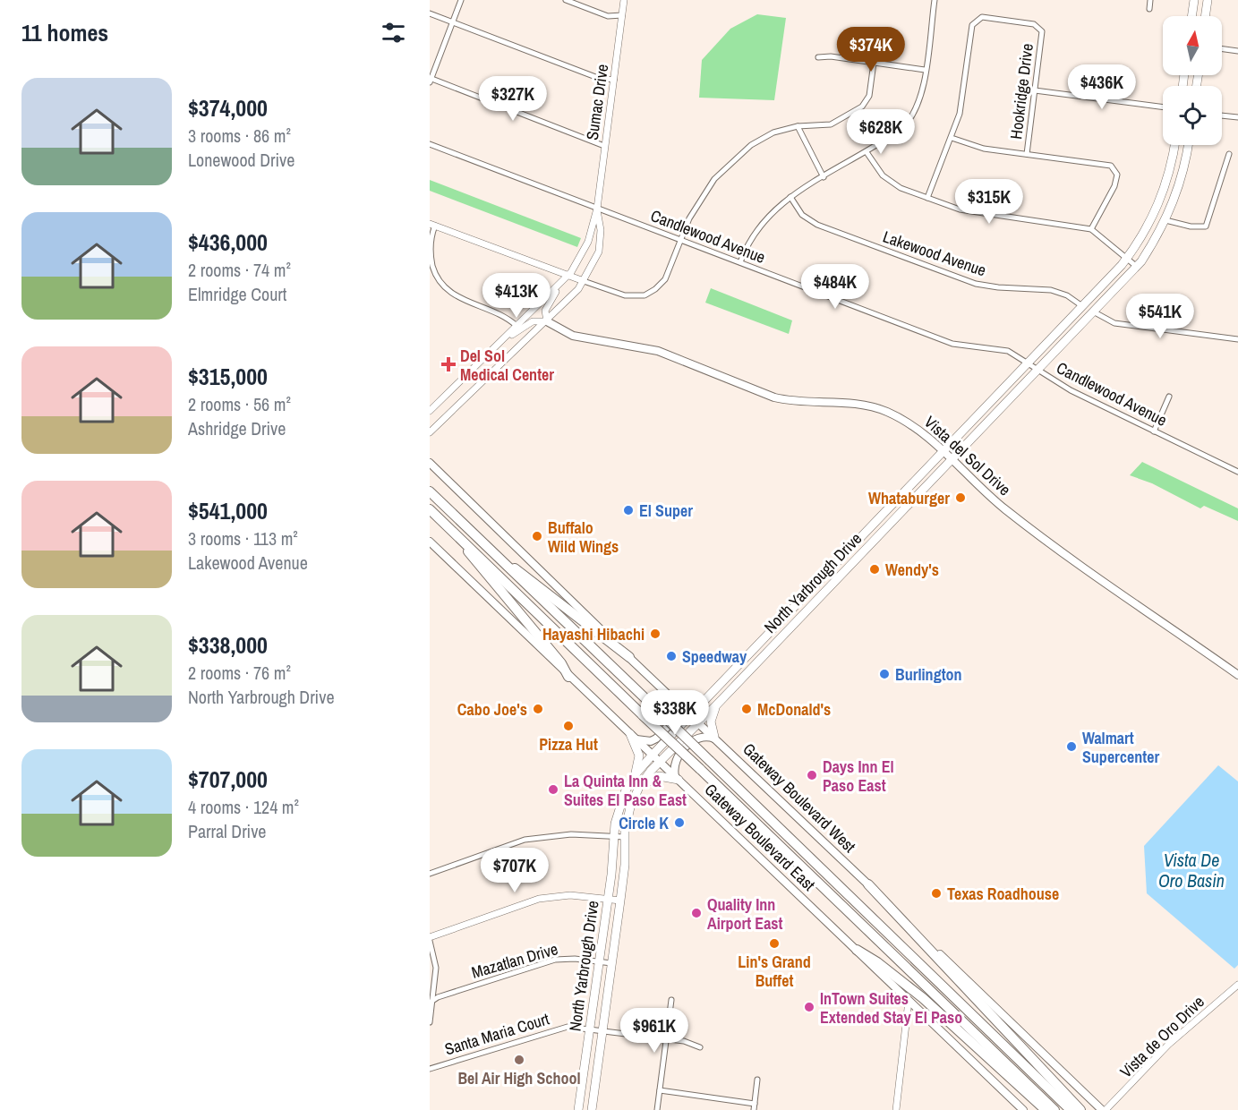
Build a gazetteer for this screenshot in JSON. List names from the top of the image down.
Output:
{
  "streets": {
    "main road": [
      "Vista del Sol Drive",
      "North Yarbrough Drive",
      "Gateway Boulevard West",
      "Gateway Boulevard East"
    ],
    "street": [
      "Hookridge Drive",
      "Sumac Drive",
      "Candlewood Avenue",
      "Lakewood Avenue",
      "Mazatlan Drive",
      "Santa Maria Court",
      "Vista de Oro Drive"
    ]
  },
  "crossings": [
    ["Sumac Drive", "Candlewood Avenue"],
    ["Sumac Drive", "Vista del Sol Drive"],
    ["Candlewood Avenue", "North Yarbrough Drive"],
    ["Lakewood Avenue", "North Yarbrough Drive"],
    ["Vista del Sol Drive", "North Yarbrough Drive"],
    ["North Yarbrough Drive", "Gateway Boulevard West"],
    ["North Yarbrough Drive", "Gateway Boulevard East"],
    ["North Yarbrough Drive", "Mazatlan Drive"],
    ["North Yarbrough Drive", "Santa Maria Court"],
    ["Gateway Boulevard West", "Vista de Oro Drive"]
  ],
  "water": ["Vista De Oro Basin"],
  "places": {
    "health": ["Del Sol Medical Center"],
    "other": [
      "Whataburger",
      "El Super",
      "Buffalo Wild Wings",
      "Wendy's",
      "Hayashi Hibachi",
      "Speedway",
      "Burlington",
      "Cabo Joe's",
      "McDonald's",
      "Pizza Hut",
      "Walmart Supercenter",
      "Days Inn El Paso East",
      "La Quinta Inn & Suites El Paso East",
      "Circle K",
      "Texas Roadhouse",
      "Quality Inn Airport East",
      "Lin's Grand Buffet",
      "InTown Suites Extended Stay El Paso",
      "Bel Air High School"
    ]
  },
  "north": "top",
  "page": {
    "heading": "11 homes",
    "price": [
      "$374K",
      "$436K",
      "$327K",
      "$628K",
      "$315K",
      "$484K",
      "$413K",
      "$541K",
      "$338K",
      "$707K",
      "$961K"
    ],
    "list": [
      {
        "name": "$374,000",
        "note": "3 rooms · 86 m² · Lonewood Drive"
      },
      {
        "name": "$436,000",
        "note": "2 rooms · 74 m² · Elmridge Court"
      },
      {
        "name": "$315,000",
        "note": "2 rooms · 56 m² · Ashridge Drive"
      },
      {
        "name": "$541,000",
        "note": "3 rooms · 113 m² · Lakewood Avenue"
      },
      {
        "name": "$338,000",
        "note": "2 rooms · 76 m² · North Yarbrough Drive"
      },
      {
        "name": "$707,000",
        "note": "4 rooms · 124 m² · Parral Drive"
      }
    ]
  }
}
